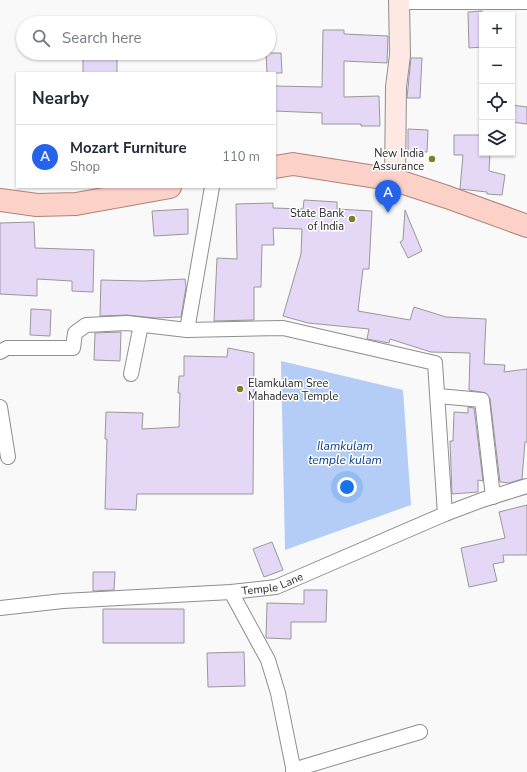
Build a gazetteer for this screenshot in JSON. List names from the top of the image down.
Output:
{
  "streets": {
    "street": ["Temple Lane"]
  },
  "water": ["Ilamkulam temple kulam"],
  "places": ["New India Assurance", "State Bank of India", "Elamkulam Sree Mahadeva Temple"],
  "page": {
    "map_buttons": ["+", "−"],
    "search": "Search here",
    "heading": "Nearby",
    "list": [
      {
        "mark": "A",
        "name": "Mozart Furniture",
        "note": "Shop",
        "value": "110 m"
      }
    ],
    "pins": "A"
  }
}
